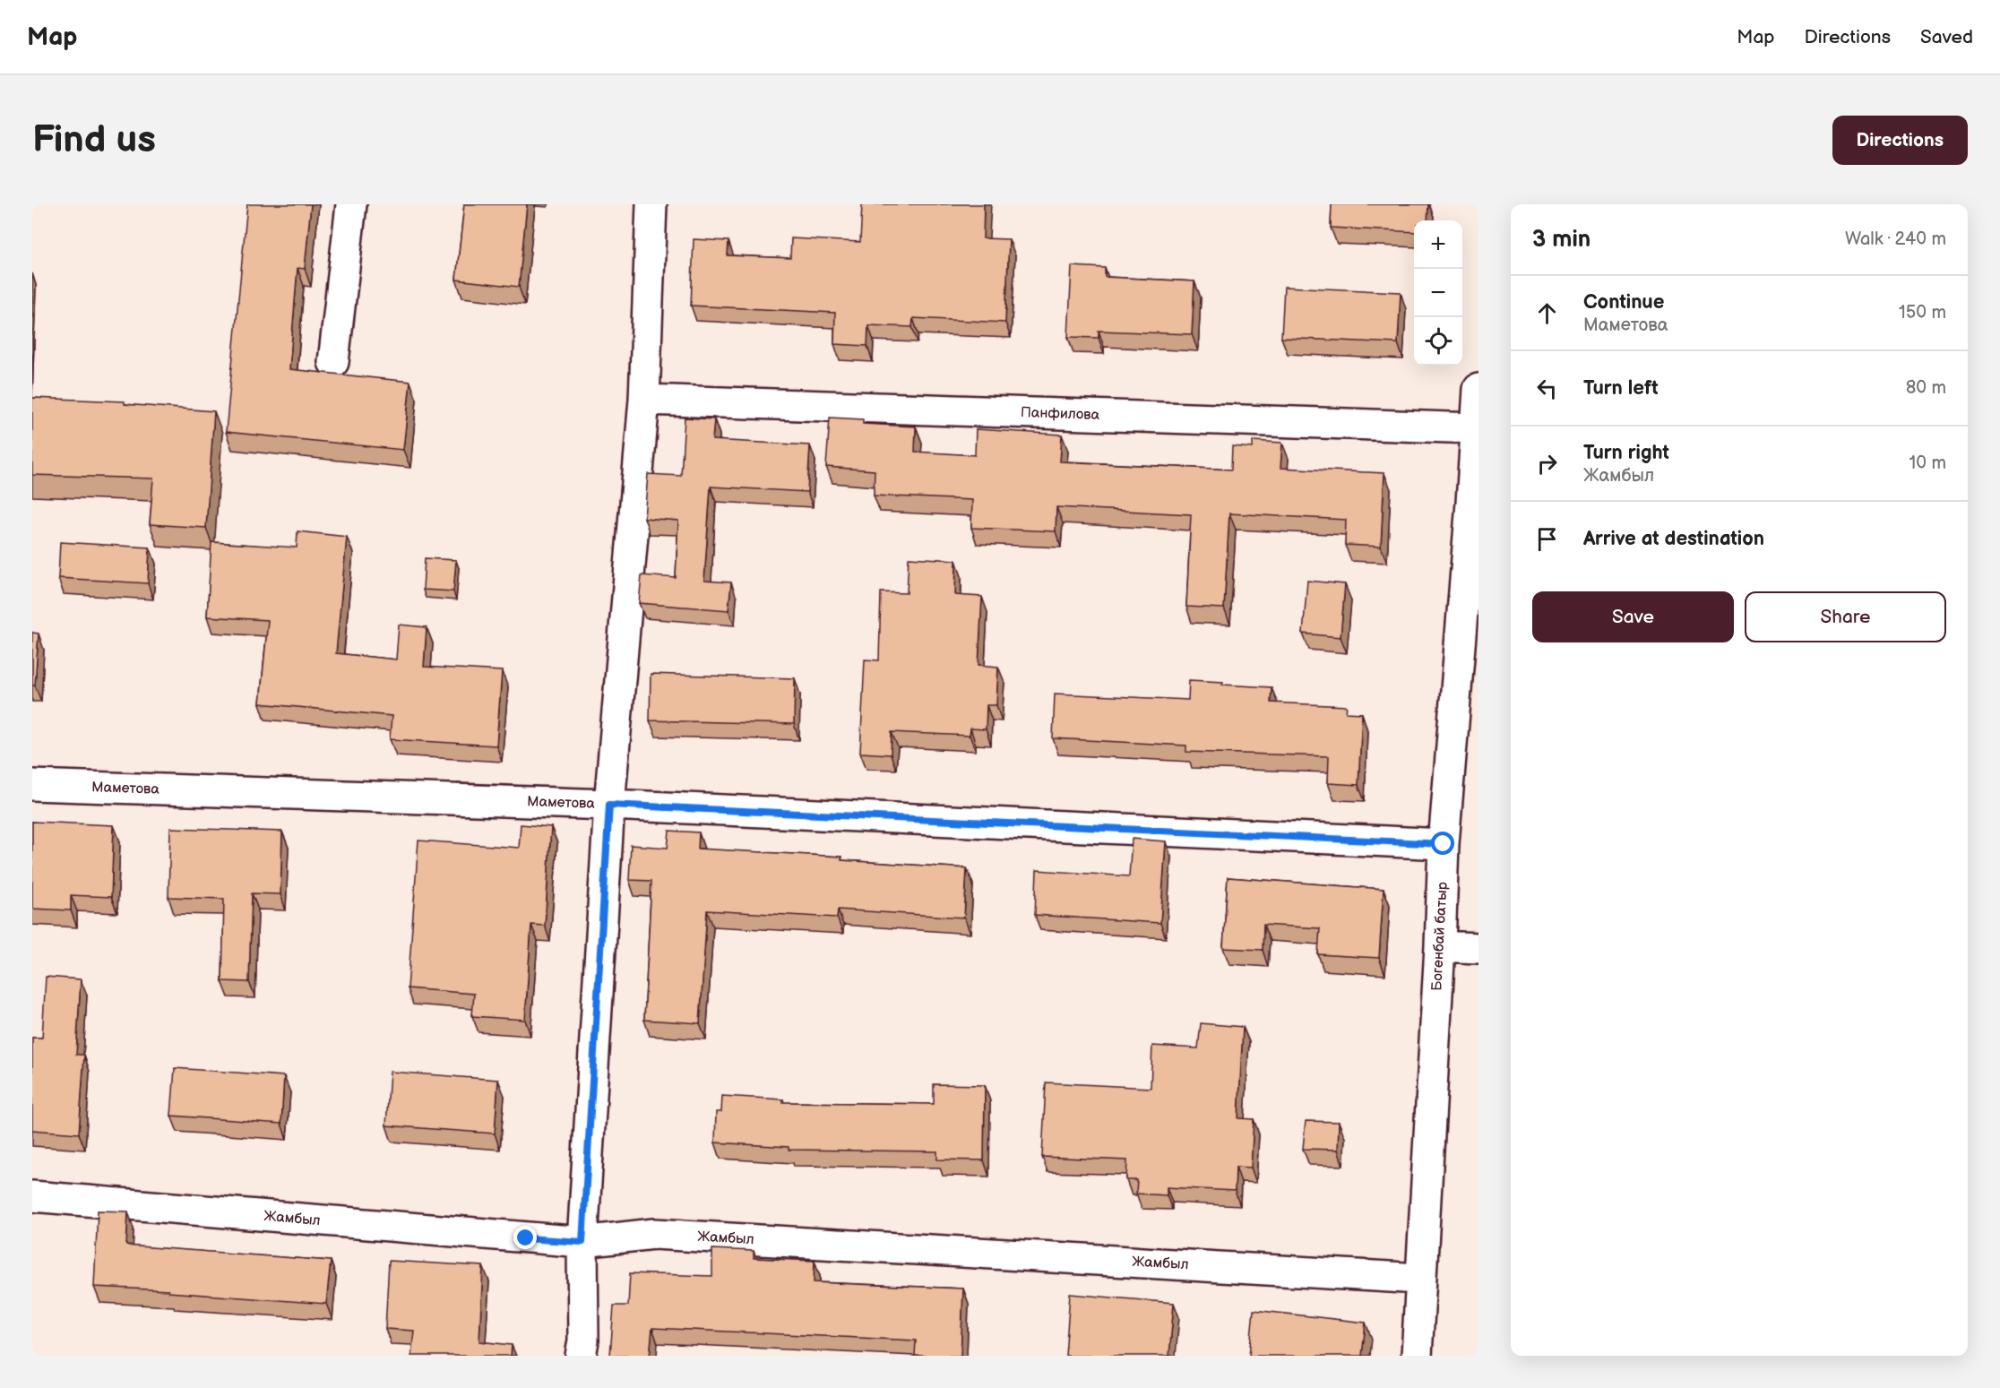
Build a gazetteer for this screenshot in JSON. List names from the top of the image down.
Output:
{
  "streets": {
    "street": [
      "Панфилова",
      "Маметова",
      "Богенбай батыр",
      "Жамбыл"
    ]
  },
  "crossings": [
    ["Панфилова", "Богенбай батыр"],
    ["Маметова", "Богенбай батыр"],
    ["Богенбай батыр", "Жамбыл"]
  ],
  "page": {
    "header": "Map",
    "nav": ["Map", "Directions", "Saved"],
    "buttons": [
      "Directions",
      ["Save", "Share"]
    ],
    "title": "Find us",
    "heading": ["3 min", "Walk · 240 m"],
    "map_buttons": ["+", "−"],
    "list": [
      ["Continue", "Маметова", "150 m"],
      ["Turn left", "80 m"],
      ["Turn right", "Жамбыл", "10 m"],
      "Arrive at destination"
    ]
  }
}
